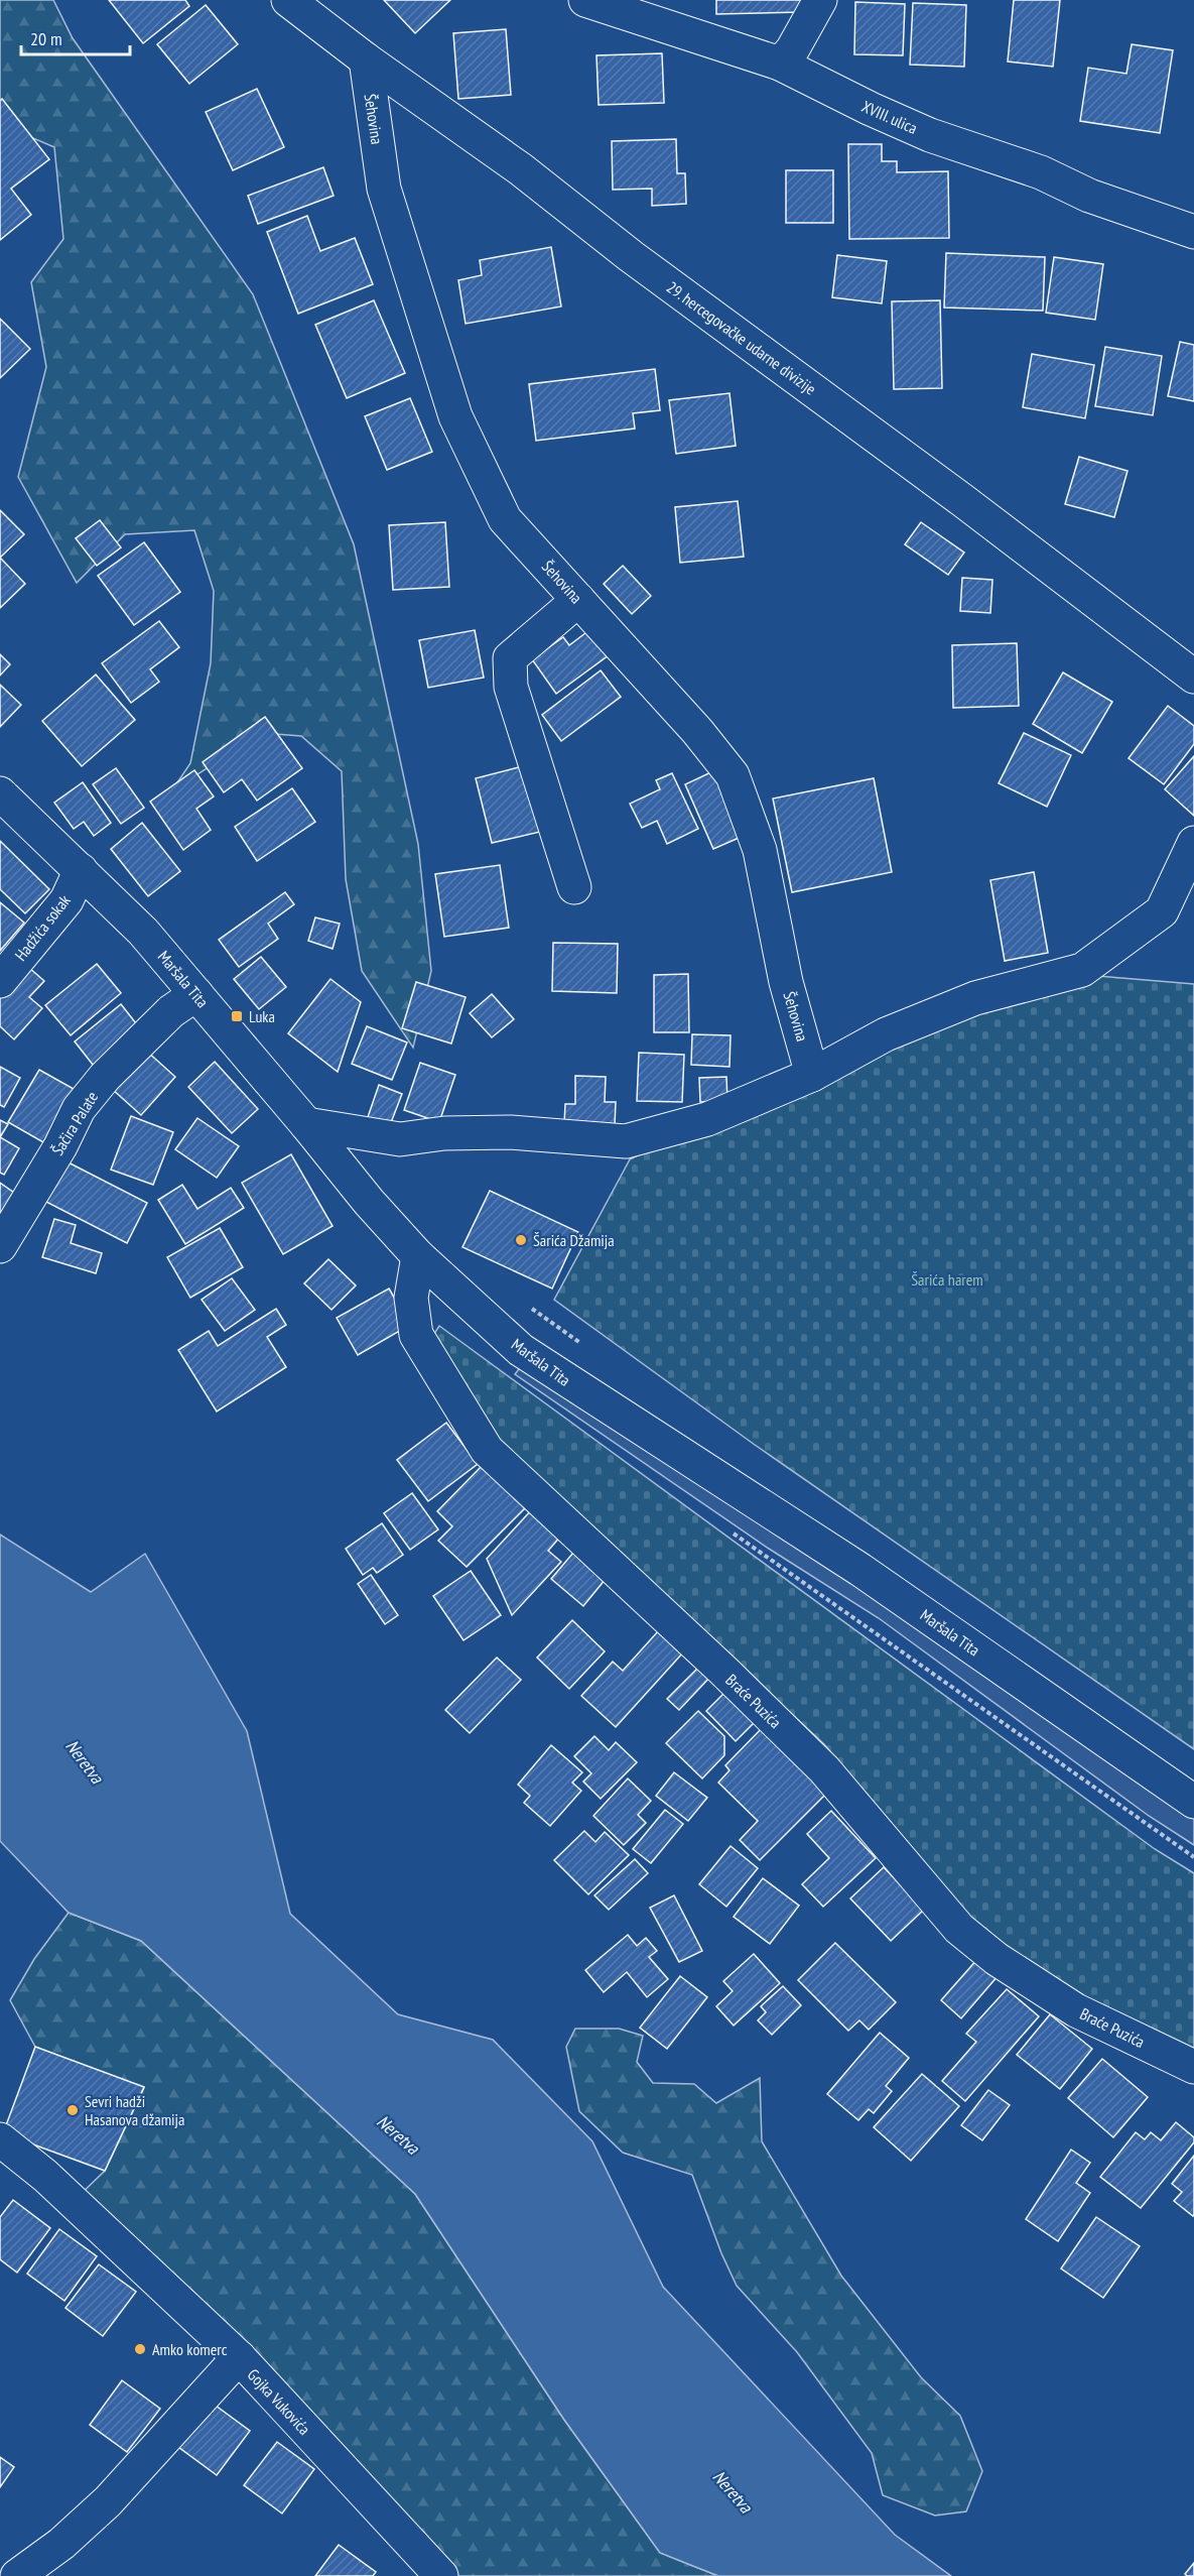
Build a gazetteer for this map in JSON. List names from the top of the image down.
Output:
{
  "streets": {
    "street": [
      "XVIII. ulica",
      "Šehovina",
      "29. hercegovačke udarne divizije",
      "Hadžića sokak",
      "Maršala Tita",
      "Šačira Palate",
      "Braće Puzića",
      "Gojka Vukovića"
    ]
  },
  "crossings": [
    ["Šehovina", "29. hercegovačke udarne divizije"],
    ["Hadžića sokak", "Maršala Tita"],
    ["Maršala Tita", "Šačira Palate"],
    ["Maršala Tita", "Braće Puzića"]
  ],
  "water": ["Neretva"],
  "parks": ["Šarića harem"],
  "places": {
    "transit": ["Luka"],
    "other": ["Šarića Džamija", "Sevri hadži Hasanova džamija", "Amko komerc"]
  },
  "scale_bar": "20 m"
}
